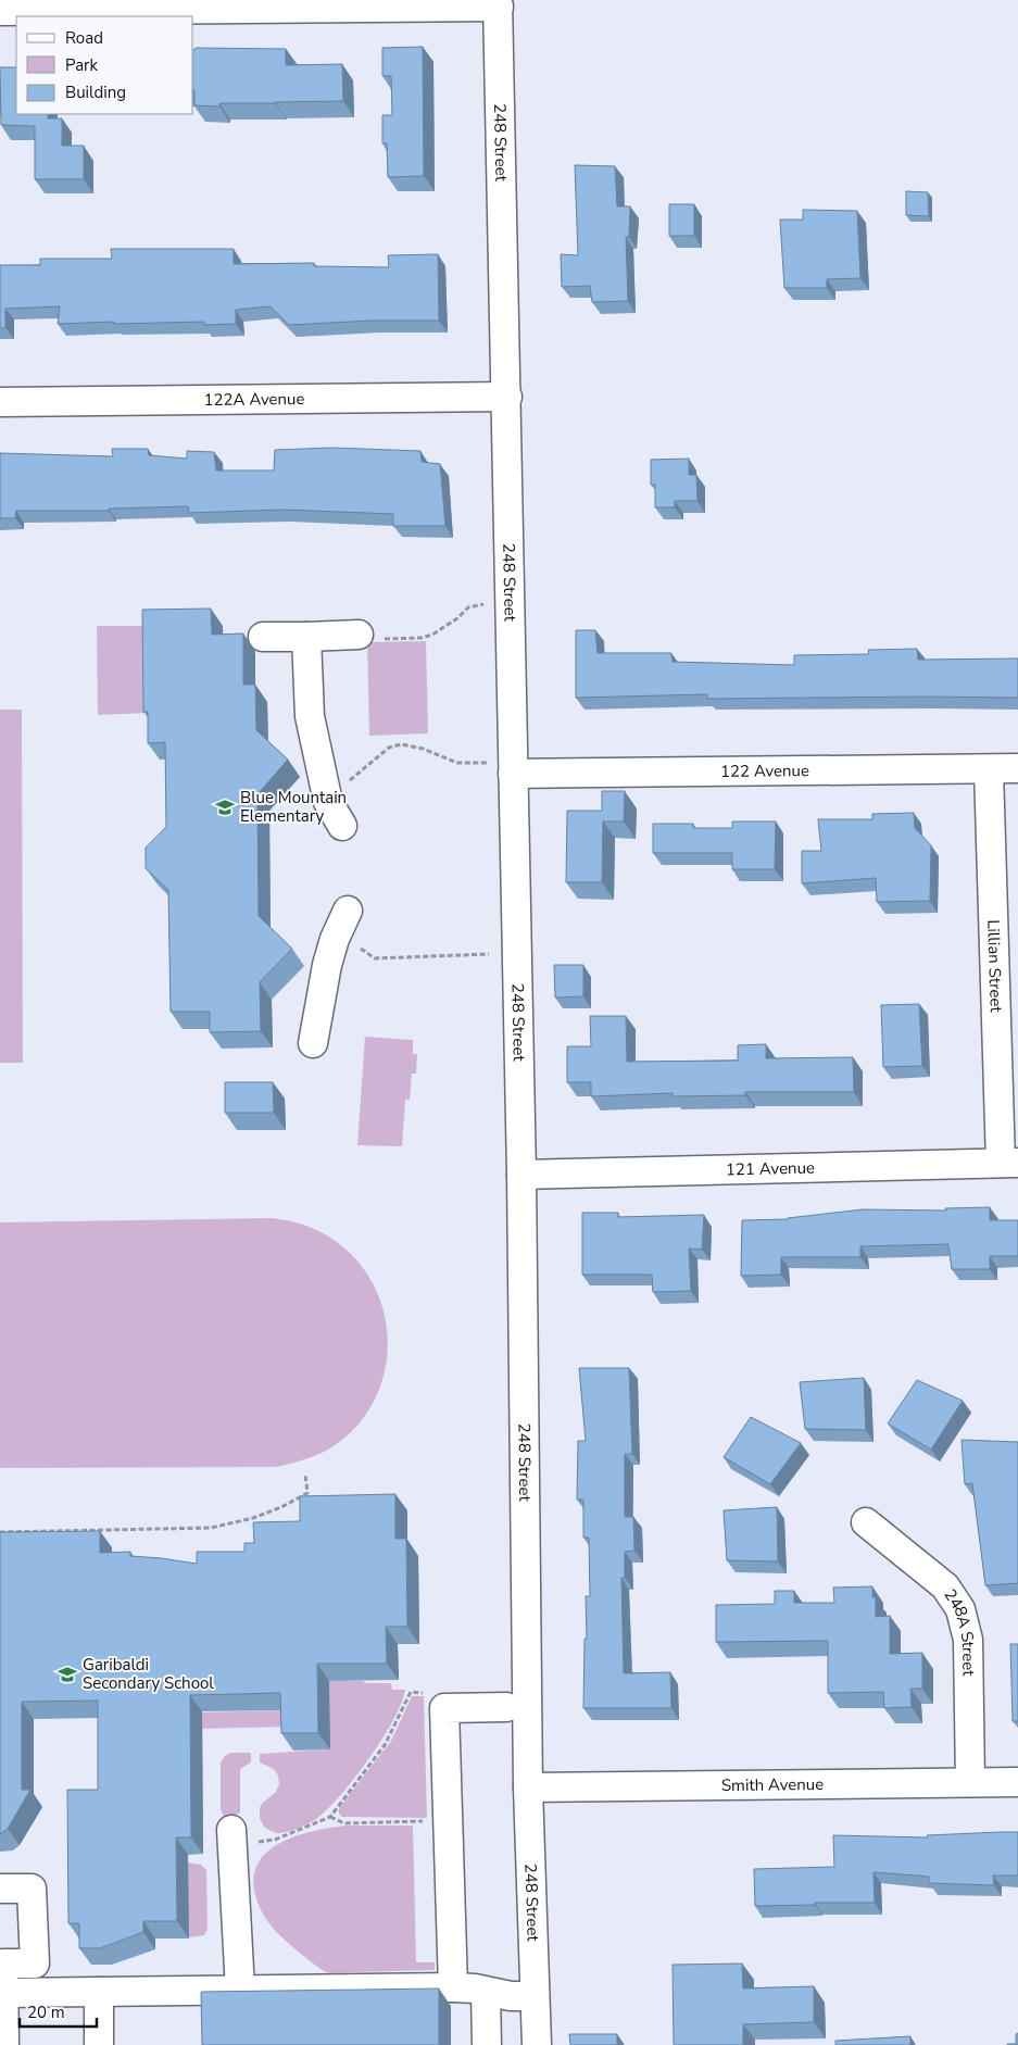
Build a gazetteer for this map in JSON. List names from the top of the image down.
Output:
{
  "streets": {
    "street": [
      "248 Street",
      "122A Avenue",
      "122 Avenue",
      "Lillian Street",
      "121 Avenue",
      "248A Street",
      "Smith Avenue"
    ]
  },
  "crossings": [
    ["248 Street", "122A Avenue"],
    ["248 Street", "122 Avenue"],
    ["248 Street", "121 Avenue"],
    ["248 Street", "Smith Avenue"],
    ["122 Avenue", "Lillian Street"],
    ["Lillian Street", "121 Avenue"],
    ["248A Street", "Smith Avenue"]
  ],
  "places": {
    "school or university": ["Blue Mountain Elementary", "Garibaldi Secondary School"]
  },
  "legend": ["Road", "Park", "Building"],
  "scale_bar": "20 m"
}
